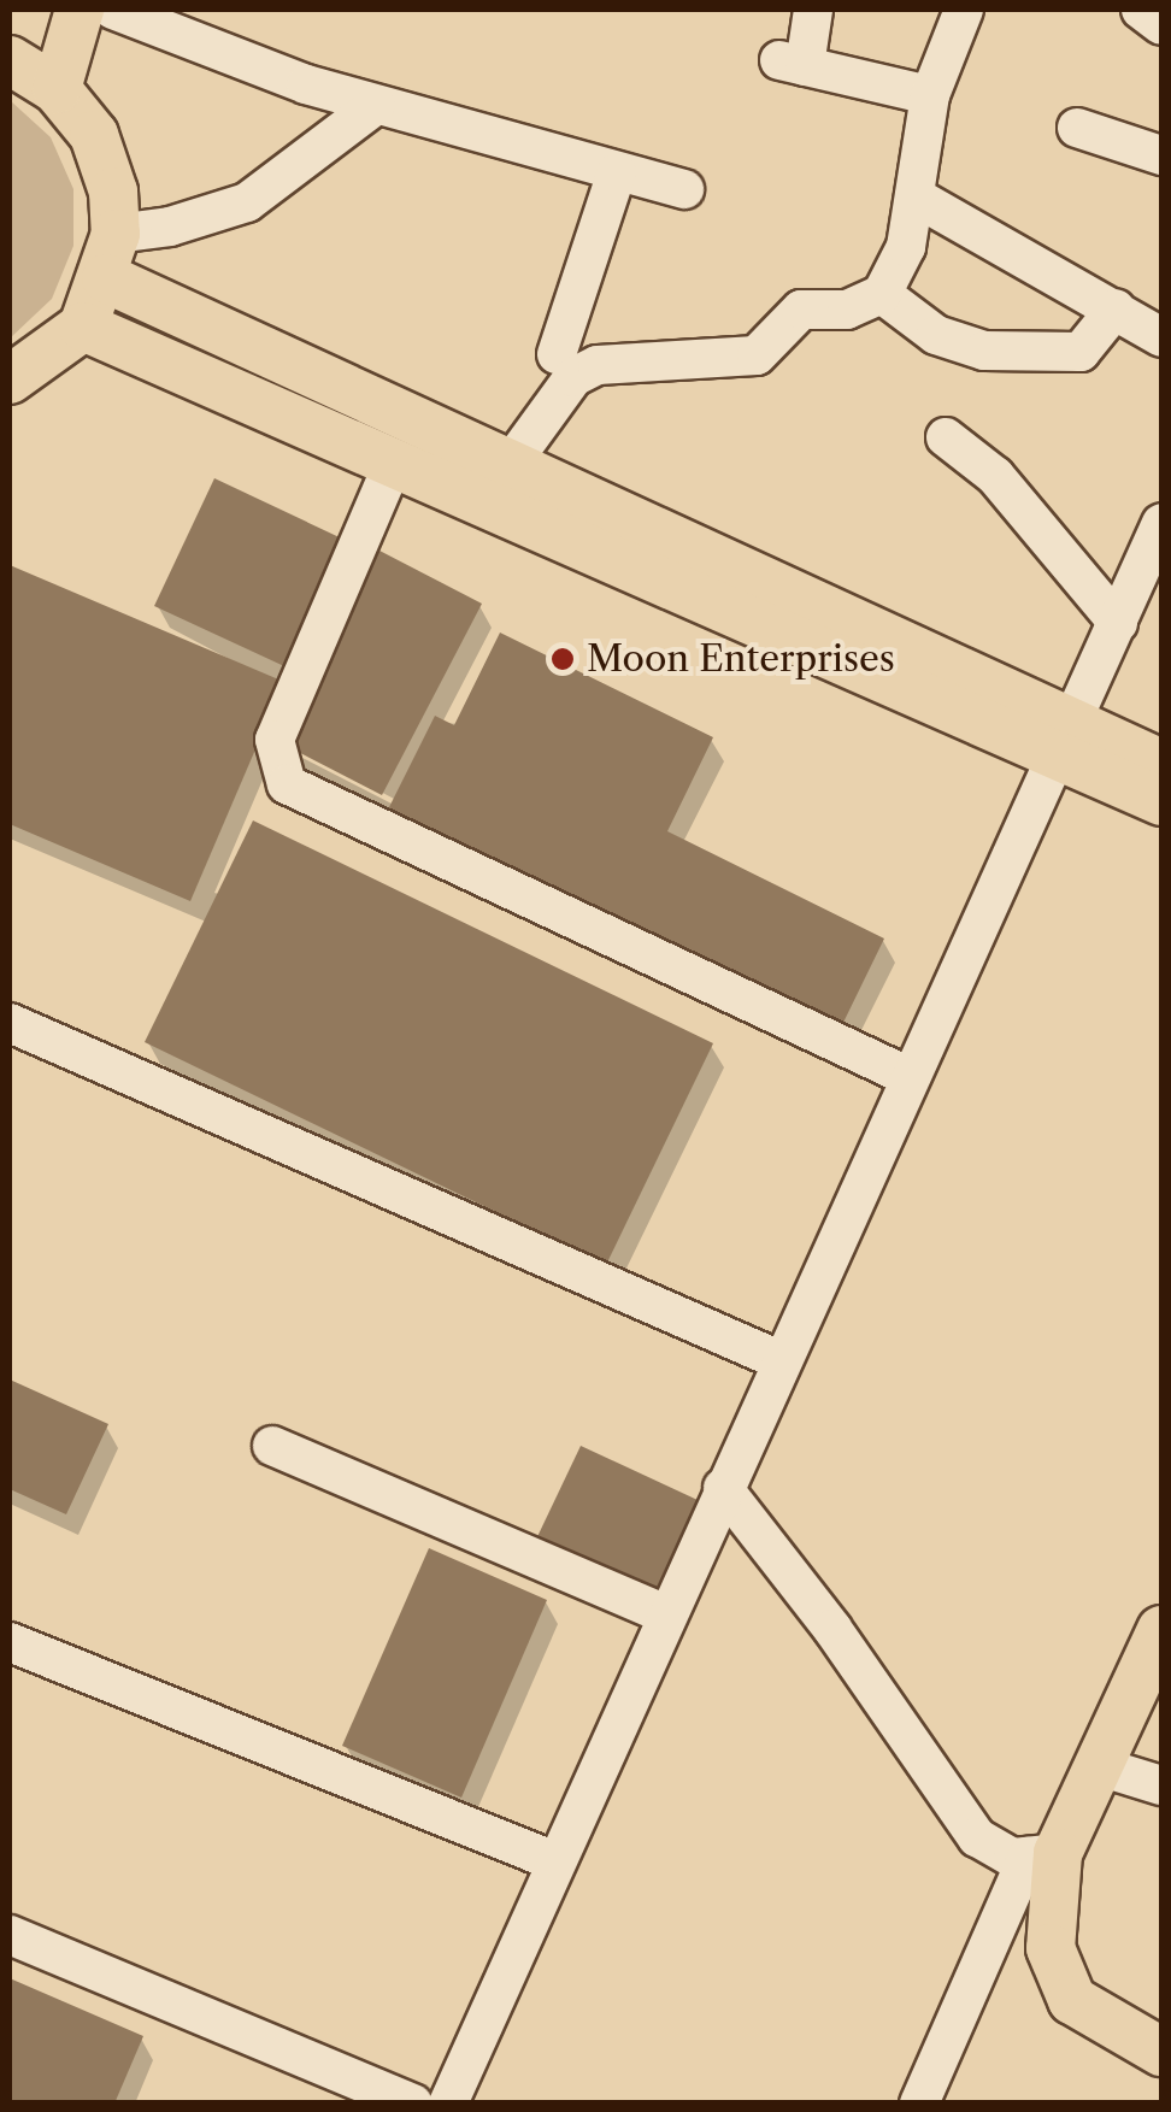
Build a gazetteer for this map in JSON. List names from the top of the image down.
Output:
{
  "places": ["Moon Enterprises"]
}
